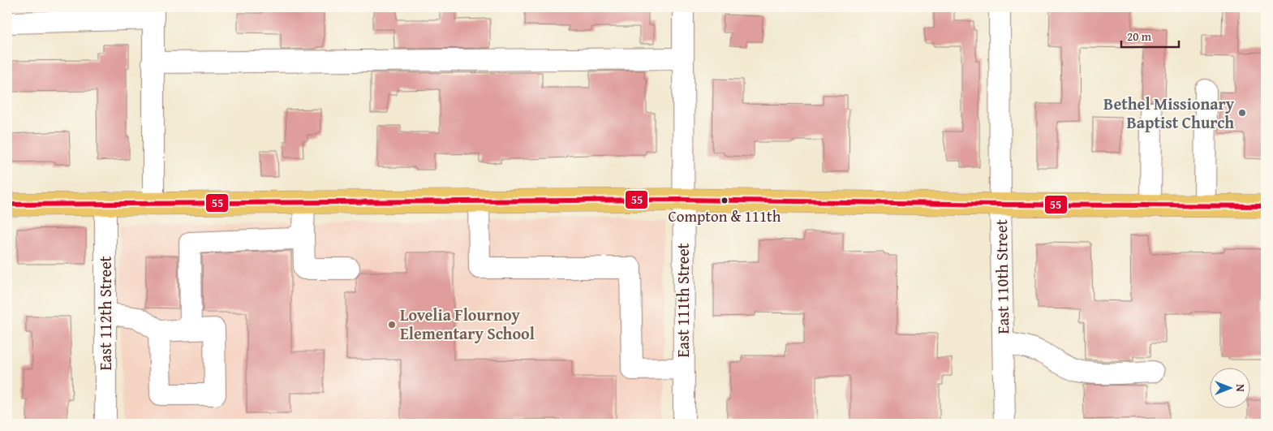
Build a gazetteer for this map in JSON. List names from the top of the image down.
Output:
{
  "streets": {
    "street": ["East 110th Street", "East 111th Street", "East 112th Street"]
  },
  "places": ["Bethel Missionary Baptist Church", "Compton & 111th", "Lovelia Flournoy Elementary School"],
  "lines": ["transit line 55"],
  "scale_bar": "20 m",
  "north": "right"
}
